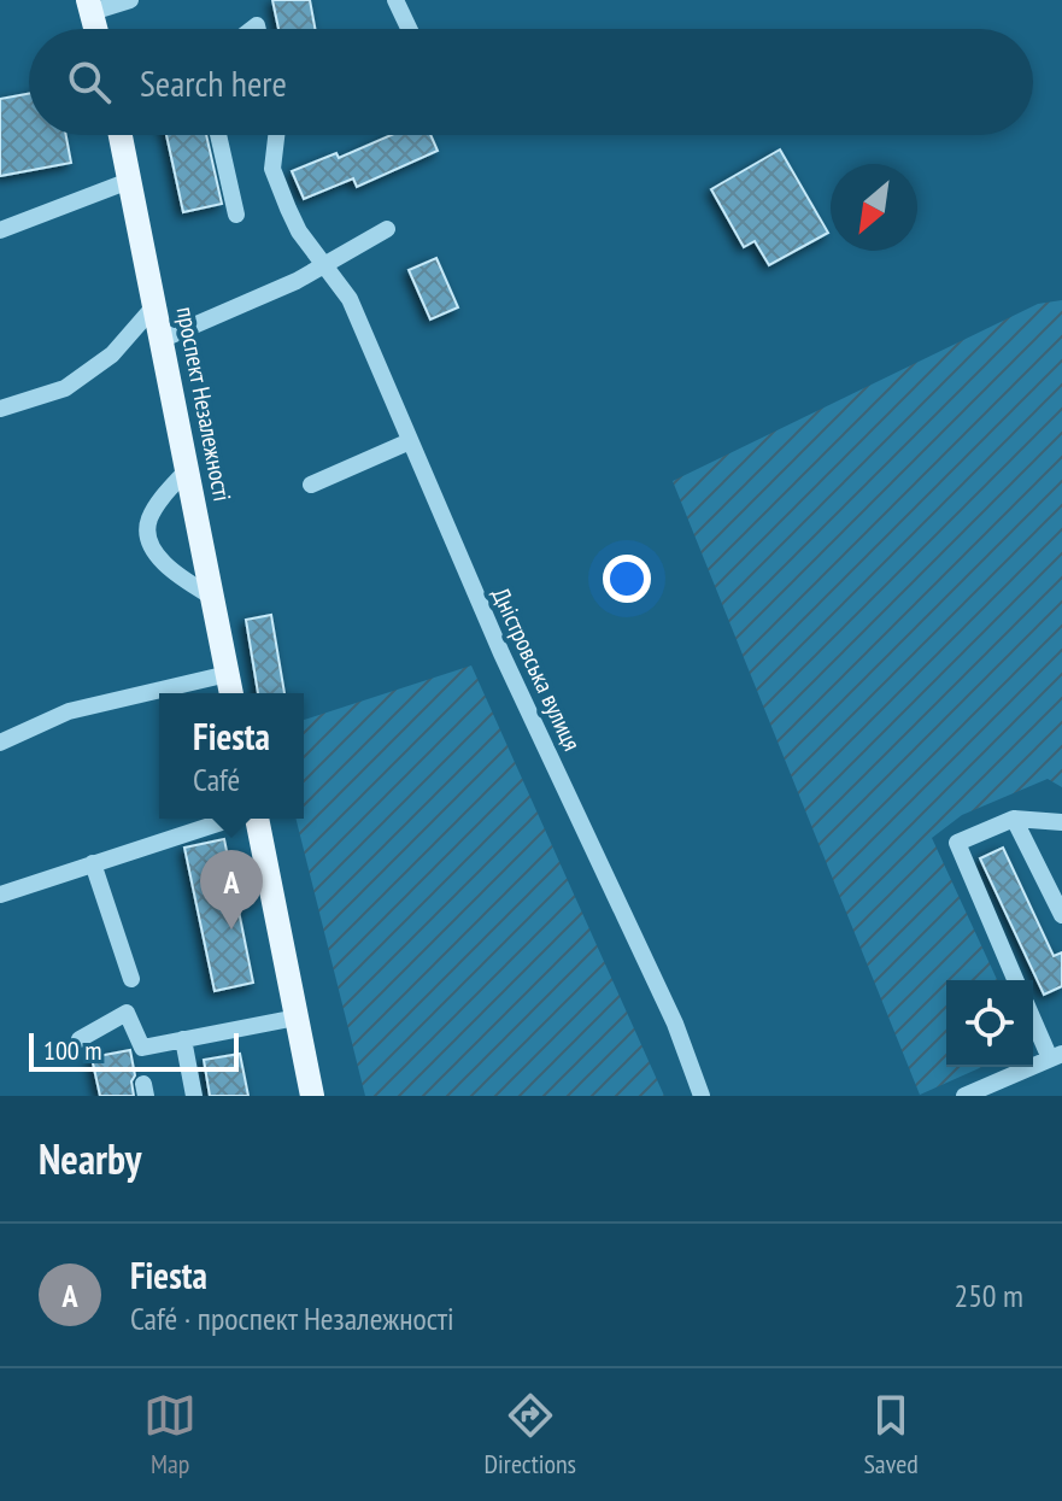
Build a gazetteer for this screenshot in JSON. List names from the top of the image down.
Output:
{
  "streets": {
    "main road": ["проспект Незалежності"],
    "street": ["Дністровська вулиця"]
  },
  "scale_bar": "100 m",
  "north": "bottom left",
  "page": {
    "search": "Search here",
    "popup": ["Fiesta", "Café"],
    "pins": "A",
    "scale": "100 m",
    "heading": "Nearby",
    "list": [
      {
        "mark": "A",
        "name": "Fiesta",
        "note": "Café · проспект Незалежності",
        "value": "250 m"
      }
    ],
    "nav": ["Map", "Directions", "Saved"]
  }
}
